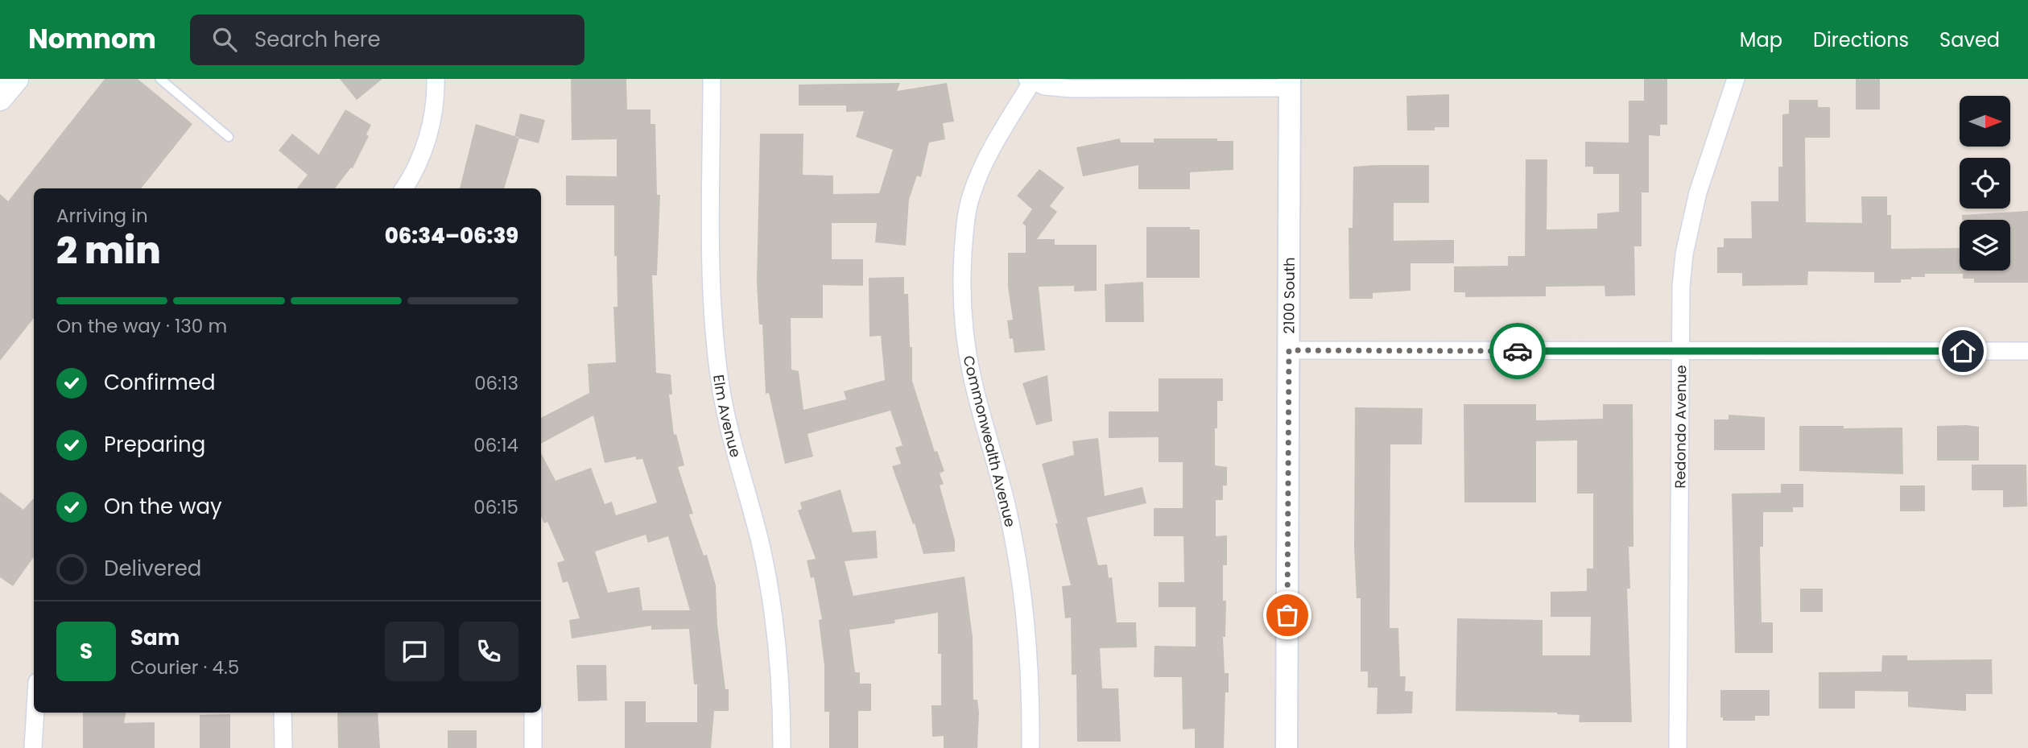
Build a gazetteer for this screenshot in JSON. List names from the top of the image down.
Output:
{
  "streets": {
    "street": [
      "2100 South",
      "Elm Avenue",
      "Redondo Avenue",
      "Commonwealth Avenue"
    ]
  },
  "north": "right",
  "page": {
    "header": "Nomnom",
    "search": "Search here",
    "nav": ["Map", "Directions", "Saved"],
    "heading": ["2 min", "Arriving in", "06:34–06:39"],
    "panel": ["Sam", "Courier · 4.5"],
    "bar": "On the way · 130 m",
    "list": [
      ["Confirmed", "06:13"],
      ["Preparing", "06:14"],
      ["On the way", "06:15"],
      "Delivered"
    ],
    "round": "S"
  }
}
